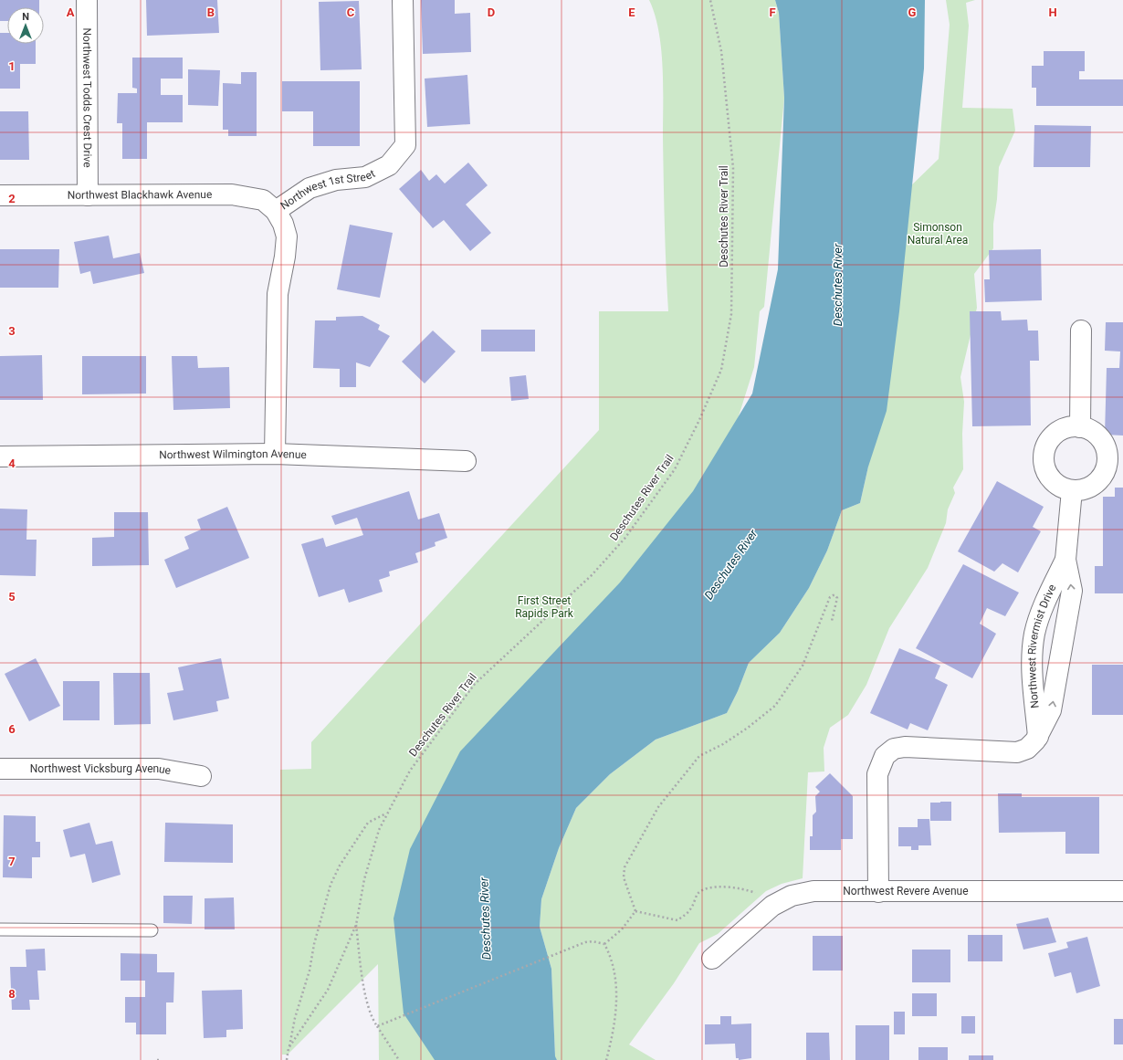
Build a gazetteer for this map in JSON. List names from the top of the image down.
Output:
{
  "streets": {
    "street": [
      "Northwest Todds Crest Drive",
      "Northwest 1st Street",
      "Northwest Blackhawk Avenue",
      "Northwest Wilmington Avenue",
      "Northwest Rivermist Drive",
      "Northwest Vicksburg Avenue",
      "Northwest Revere Avenue"
    ],
    "path": ["Deschutes River Trail"]
  },
  "crossings": [
    ["Northwest Todds Crest Drive", "Northwest Blackhawk Avenue"],
    ["Northwest 1st Street", "Northwest Blackhawk Avenue"],
    ["Northwest 1st Street", "Northwest Wilmington Avenue"],
    ["Northwest Rivermist Drive", "Northwest Revere Avenue"]
  ],
  "water": ["Deschutes River"],
  "parks": ["Simonson Natural Area", "First Street Rapids Park"],
  "north": "top",
  "grid": {
    "columns": [
      "A",
      "B",
      "C",
      "D",
      "E",
      "F",
      "G",
      "H"
    ],
    "rows": [
      "1",
      "2",
      "3",
      "4",
      "5",
      "6",
      "7",
      "8"
    ]
  }
}
